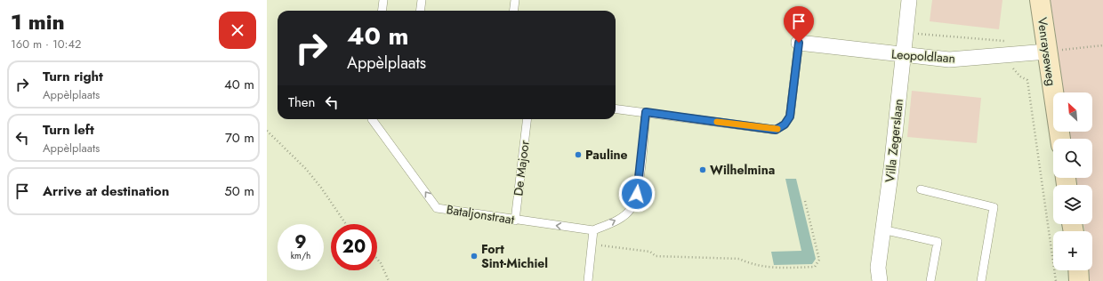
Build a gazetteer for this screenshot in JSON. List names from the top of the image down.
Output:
{
  "streets": {
    "street": ["Venrayseweg", "Leopoldlaan", "Villa Zegerslaan"],
    "lane": ["De Majoor", "Bataljonstraat"]
  },
  "crossings": [
    ["Venrayseweg", "Leopoldlaan"],
    ["Leopoldlaan", "Villa Zegerslaan"],
    ["De Majoor", "Bataljonstraat"]
  ],
  "places": ["Pauline", "Wilhelmina", "Fort Sint-Michiel"],
  "north": "top left",
  "page": {
    "heading": ["1 min", "160 m · 10:42"],
    "turn": ["40 m", "Appèlplaats"],
    "list": [
      {
        "name": "Turn right",
        "note": "Appèlplaats",
        "value": "40 m"
      },
      {
        "name": "Turn left",
        "note": "Appèlplaats",
        "value": "70 m"
      },
      {
        "name": "Arrive at destination",
        "value": "50 m"
      }
    ],
    "then": "Then",
    "map_buttons": "+",
    "speed": "9 km/h",
    "limit": "20"
  }
}
